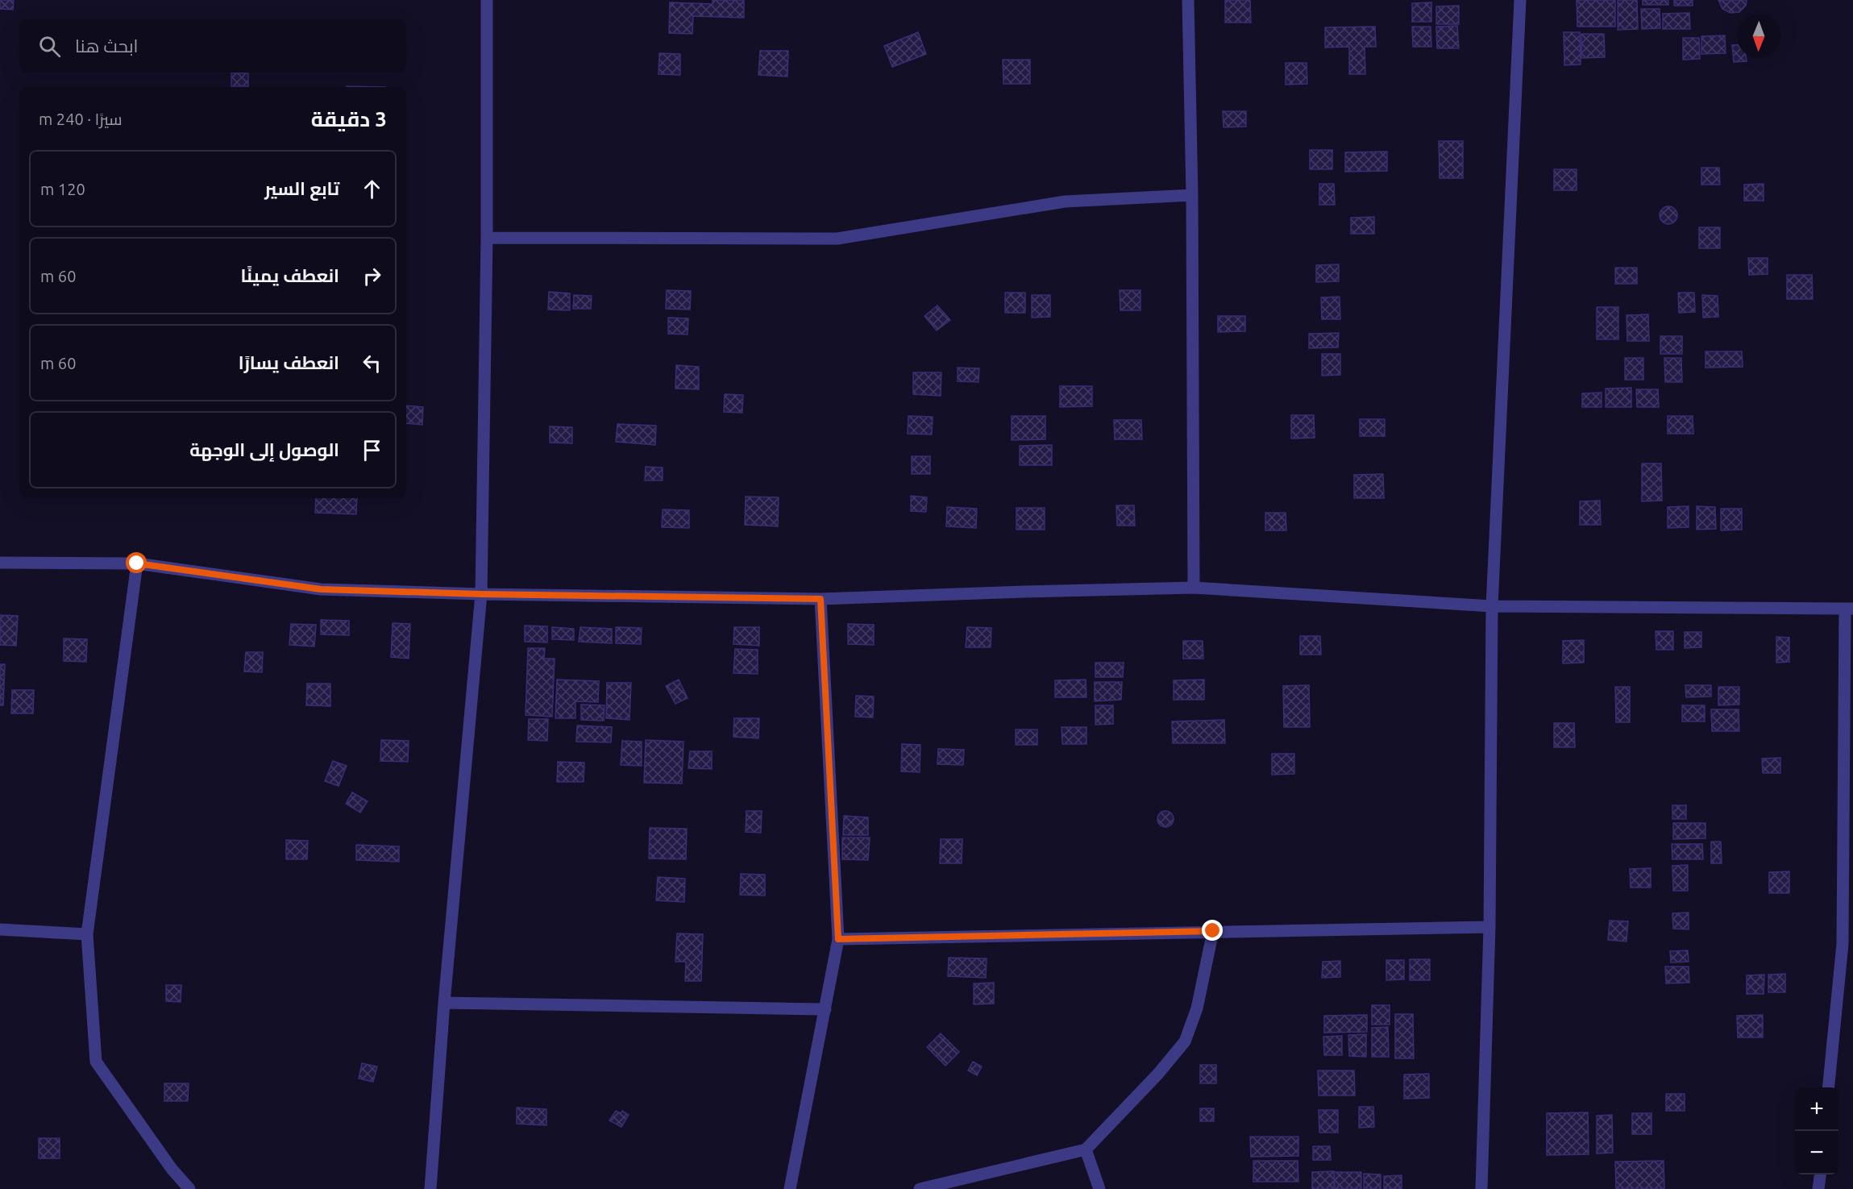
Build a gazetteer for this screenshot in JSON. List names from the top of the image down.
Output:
{
  "north": "bottom",
  "page": {
    "search": "ابحث هنا",
    "heading": ["3 دقيقة", "سيرًا · 240 m"],
    "list": [
      ["تابع السير", "120 m"],
      ["انعطف يمينًا", "60 m"],
      ["انعطف يسارًا", "60 m"],
      "الوصول إلى الوجهة"
    ],
    "map_buttons": ["+", "−"]
  }
}
